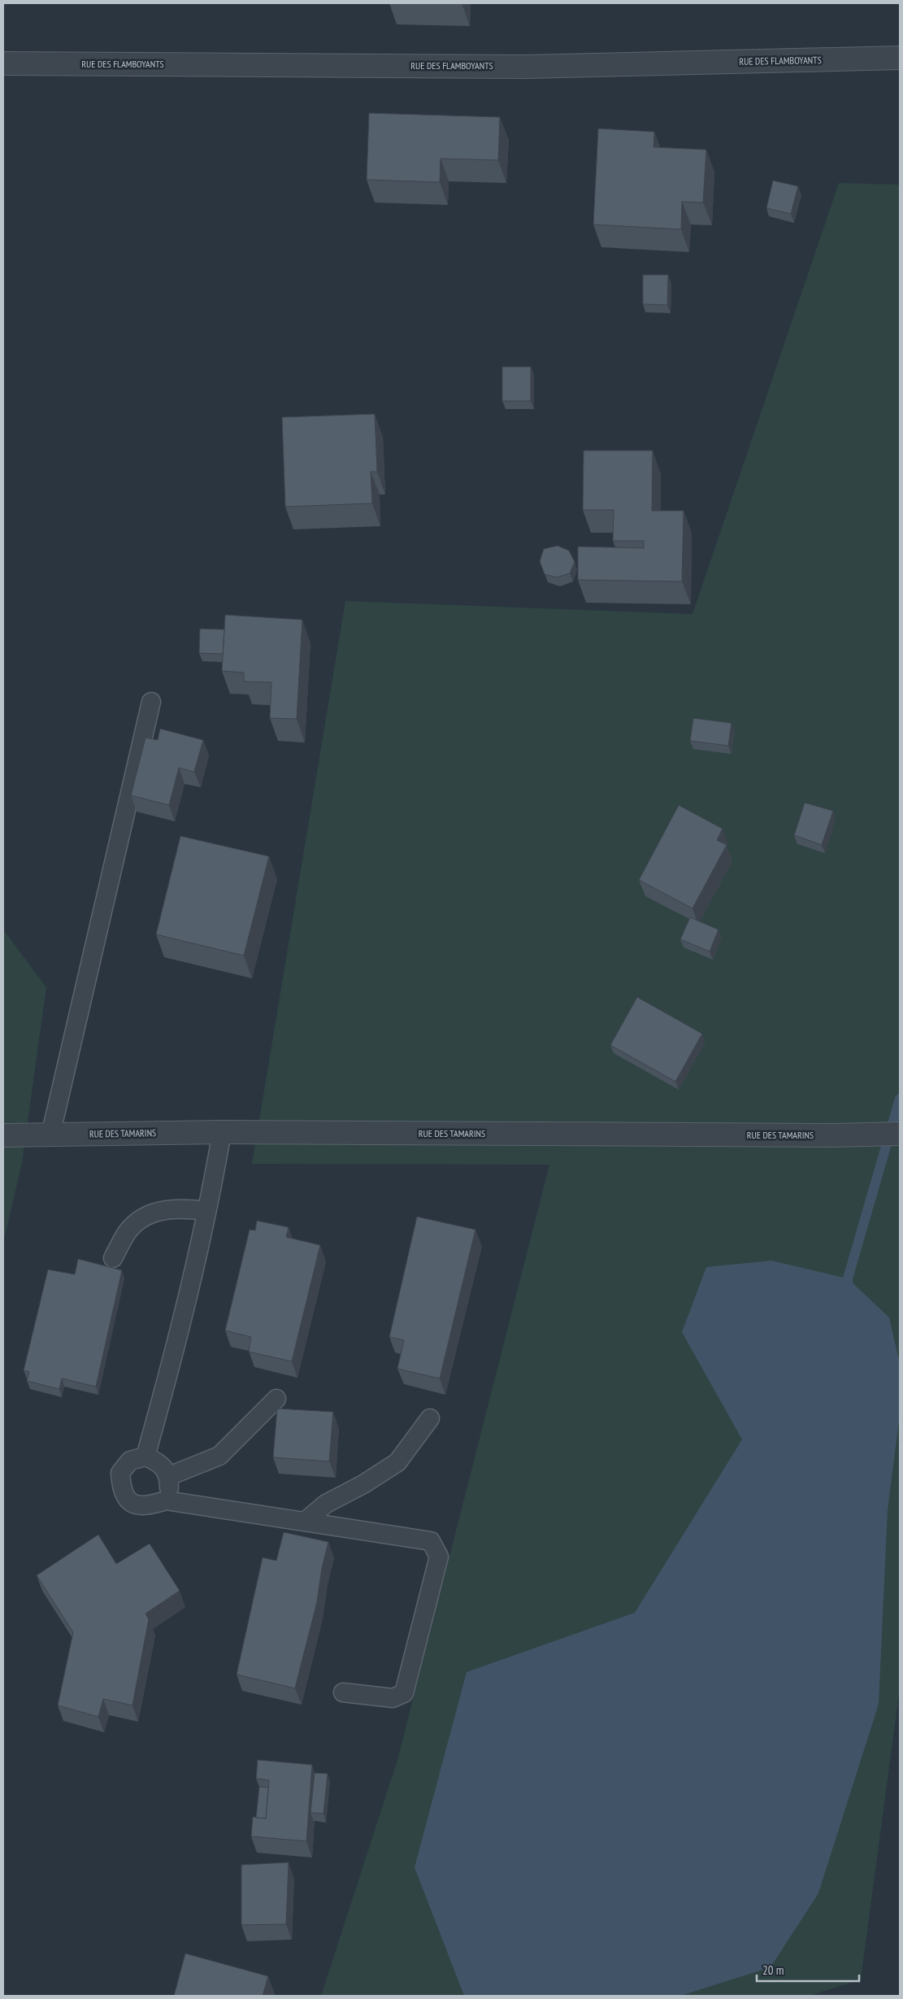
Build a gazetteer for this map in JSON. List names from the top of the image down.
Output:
{
  "streets": {
    "street": ["RUE DES FLAMBOYANTS", "RUE DES TAMARINS"]
  },
  "scale_bar": "20 m"
}
